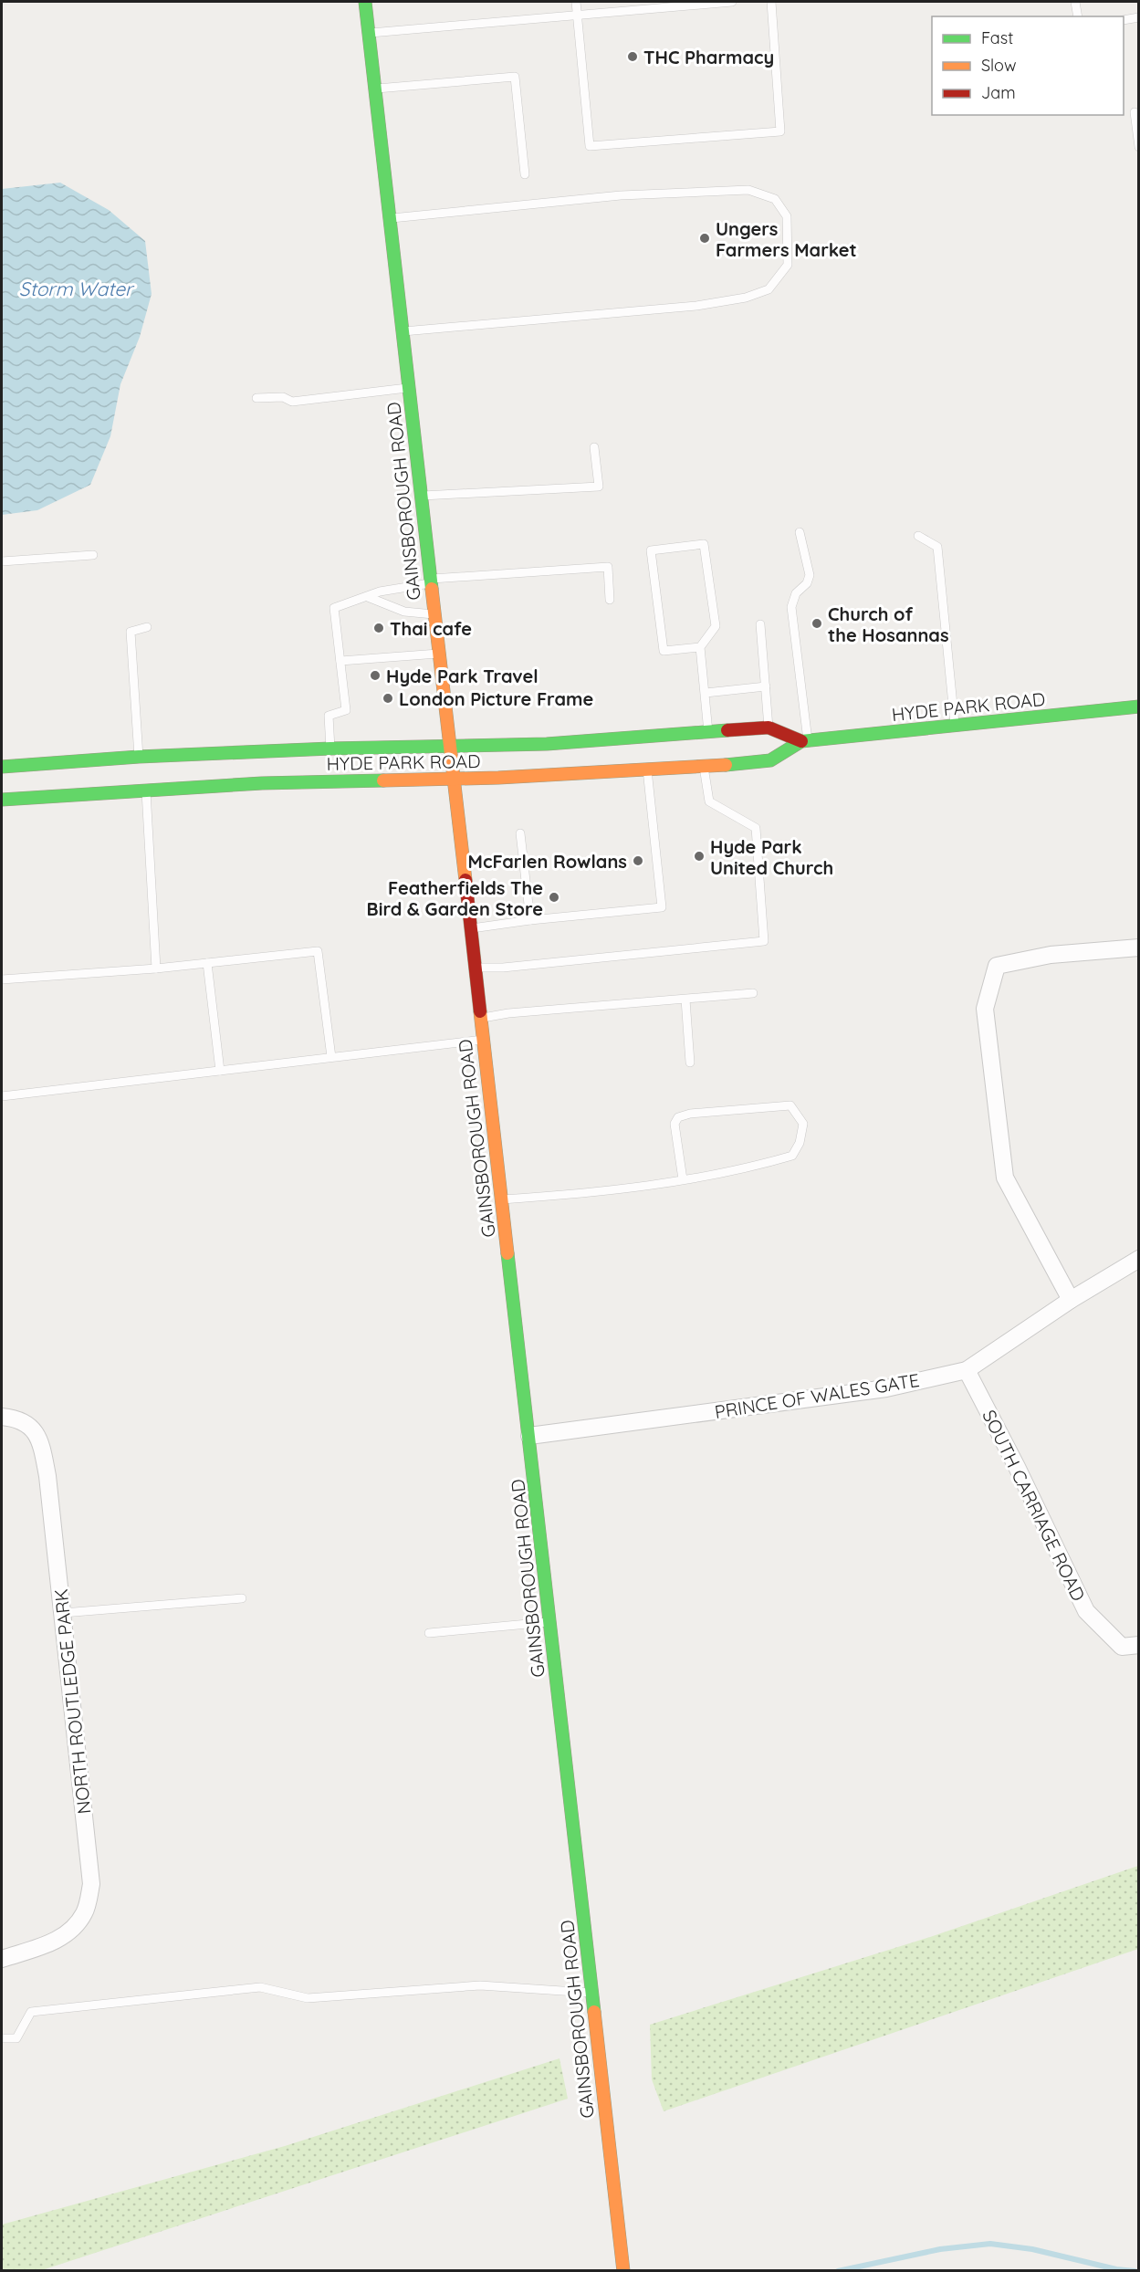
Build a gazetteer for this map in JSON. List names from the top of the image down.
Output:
{
  "streets": {
    "main road": ["GAINSBOROUGH ROAD", "HYDE PARK ROAD"],
    "street": ["PRINCE OF WALES GATE", "SOUTH CARRIAGE ROAD", "NORTH ROUTLEDGE PARK"]
  },
  "crossings": [
    ["GAINSBOROUGH ROAD", "HYDE PARK ROAD"],
    ["GAINSBOROUGH ROAD", "PRINCE OF WALES GATE"],
    ["PRINCE OF WALES GATE", "SOUTH CARRIAGE ROAD"]
  ],
  "water": ["Storm Water"],
  "places": [
    "THC Pharmacy",
    "Ungers Farmers Market",
    "Church of the Hosannas",
    "Thai cafe",
    "Hyde Park Travel",
    "London Picture Frame",
    "Hyde Park United Church",
    "McFarlen Rowlans",
    "Featherfields The Bird & Garden Store"
  ],
  "legend": ["Fast", "Slow", "Jam"]
}
